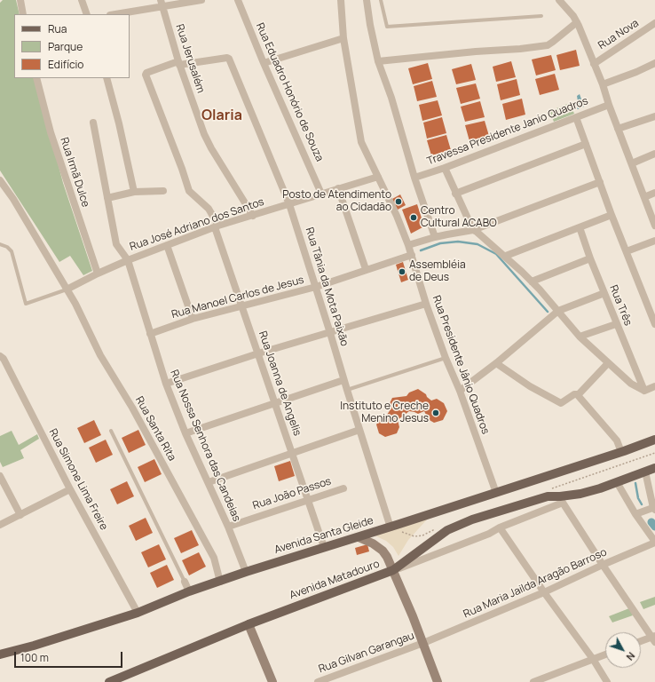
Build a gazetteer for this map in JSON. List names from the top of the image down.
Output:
{
  "streets": {
    "main road": ["Avenida Santa Gleide", "Avenida Matadouro"],
    "street": [
      "Rua Nova",
      "Rua Jerusalém",
      "Rua Eduadro Honório de Souza",
      "Travessa Presidente Janio Quadros",
      "Rua Irmã Dulce",
      "Rua José Adriano dos Santos",
      "Rua Tânia da Mota Paixão",
      "Rua Manoel Carlos de Jesus",
      "Rua Três",
      "Rua Presidente Jânio Quadros",
      "Rua Joanna de Angelis",
      "Rua Santa Rita",
      "Rua Nossa Senhora das Candeias",
      "Rua Simone Lima Freire",
      "Rua João Passos",
      "Rua Maria Jailda Aragão Barroso",
      "Rua Gilvan Garangau"
    ]
  },
  "crossings": [
    ["Rua Jerusalém", "Rua José Adriano dos Santos"],
    ["Rua Jerusalém", "Rua Tânia da Mota Paixão"],
    ["Rua Jerusalém", "Rua Joanna de Angelis"],
    ["Rua Eduadro Honório de Souza", "Rua José Adriano dos Santos"],
    ["Rua Irmã Dulce", "Rua José Adriano dos Santos"],
    ["Rua José Adriano dos Santos", "Rua Tânia da Mota Paixão"],
    ["Rua José Adriano dos Santos", "Rua Presidente Jânio Quadros"],
    ["Rua José Adriano dos Santos", "Rua Joanna de Angelis"],
    ["Rua José Adriano dos Santos", "Rua Santa Rita"],
    ["Rua José Adriano dos Santos", "Rua Nossa Senhora das Candeias"],
    ["Rua Tânia da Mota Paixão", "Rua Manoel Carlos de Jesus"],
    ["Rua Tânia da Mota Paixão", "Rua Joanna de Angelis"],
    ["Rua Tânia da Mota Paixão", "Avenida Santa Gleide"],
    ["Rua Manoel Carlos de Jesus", "Rua Presidente Jânio Quadros"],
    ["Rua Manoel Carlos de Jesus", "Rua Joanna de Angelis"],
    ["Rua Manoel Carlos de Jesus", "Rua Nossa Senhora das Candeias"],
    ["Rua Presidente Jânio Quadros", "Avenida Santa Gleide"],
    ["Rua Joanna de Angelis", "Rua João Passos"],
    ["Rua Joanna de Angelis", "Avenida Santa Gleide"],
    ["Rua Santa Rita", "Avenida Santa Gleide"],
    ["Rua Nossa Senhora das Candeias", "Rua João Passos"],
    ["Rua Nossa Senhora das Candeias", "Avenida Santa Gleide"],
    ["Rua Simone Lima Freire", "Avenida Santa Gleide"],
    ["Rua Maria Jailda Aragão Barroso", "Rua Gilvan Garangau"]
  ],
  "districts": ["Olaria"],
  "places": [
    "Posto de Atendimento ao Cidadão",
    "Centro Cultural ACABO",
    "Assembléia de Deus",
    "Instituto e Creche Menino Jesus"
  ],
  "legend": ["Rua", "Parque", "Edifício"],
  "scale_bar": "100 m",
  "north": "bottom right"
}
